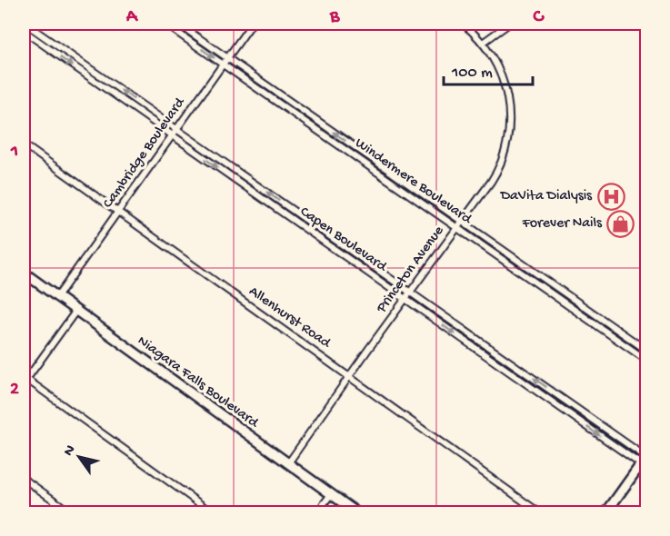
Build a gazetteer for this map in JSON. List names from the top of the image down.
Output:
{
  "streets": {
    "main road": ["Niagara Falls Boulevard"],
    "street": [
      "Cambridge Boulevard",
      "Windermere Boulevard",
      "Capen Boulevard",
      "Princeton Avenue",
      "Allenhurst Road"
    ]
  },
  "crossings": [
    ["Cambridge Boulevard", "Windermere Boulevard"],
    ["Cambridge Boulevard", "Capen Boulevard"],
    ["Cambridge Boulevard", "Allenhurst Road"],
    ["Cambridge Boulevard", "Niagara Falls Boulevard"],
    ["Windermere Boulevard", "Princeton Avenue"],
    ["Capen Boulevard", "Princeton Avenue"],
    ["Princeton Avenue", "Allenhurst Road"],
    ["Princeton Avenue", "Niagara Falls Boulevard"]
  ],
  "places": {
    "hospital": ["DaVita Dialysis"],
    "shop": ["Forever Nails"]
  },
  "scale_bar": "100 m",
  "north": "top left",
  "grid": {
    "columns": ["A", "B", "C"],
    "rows": ["1", "2"]
  }
}
